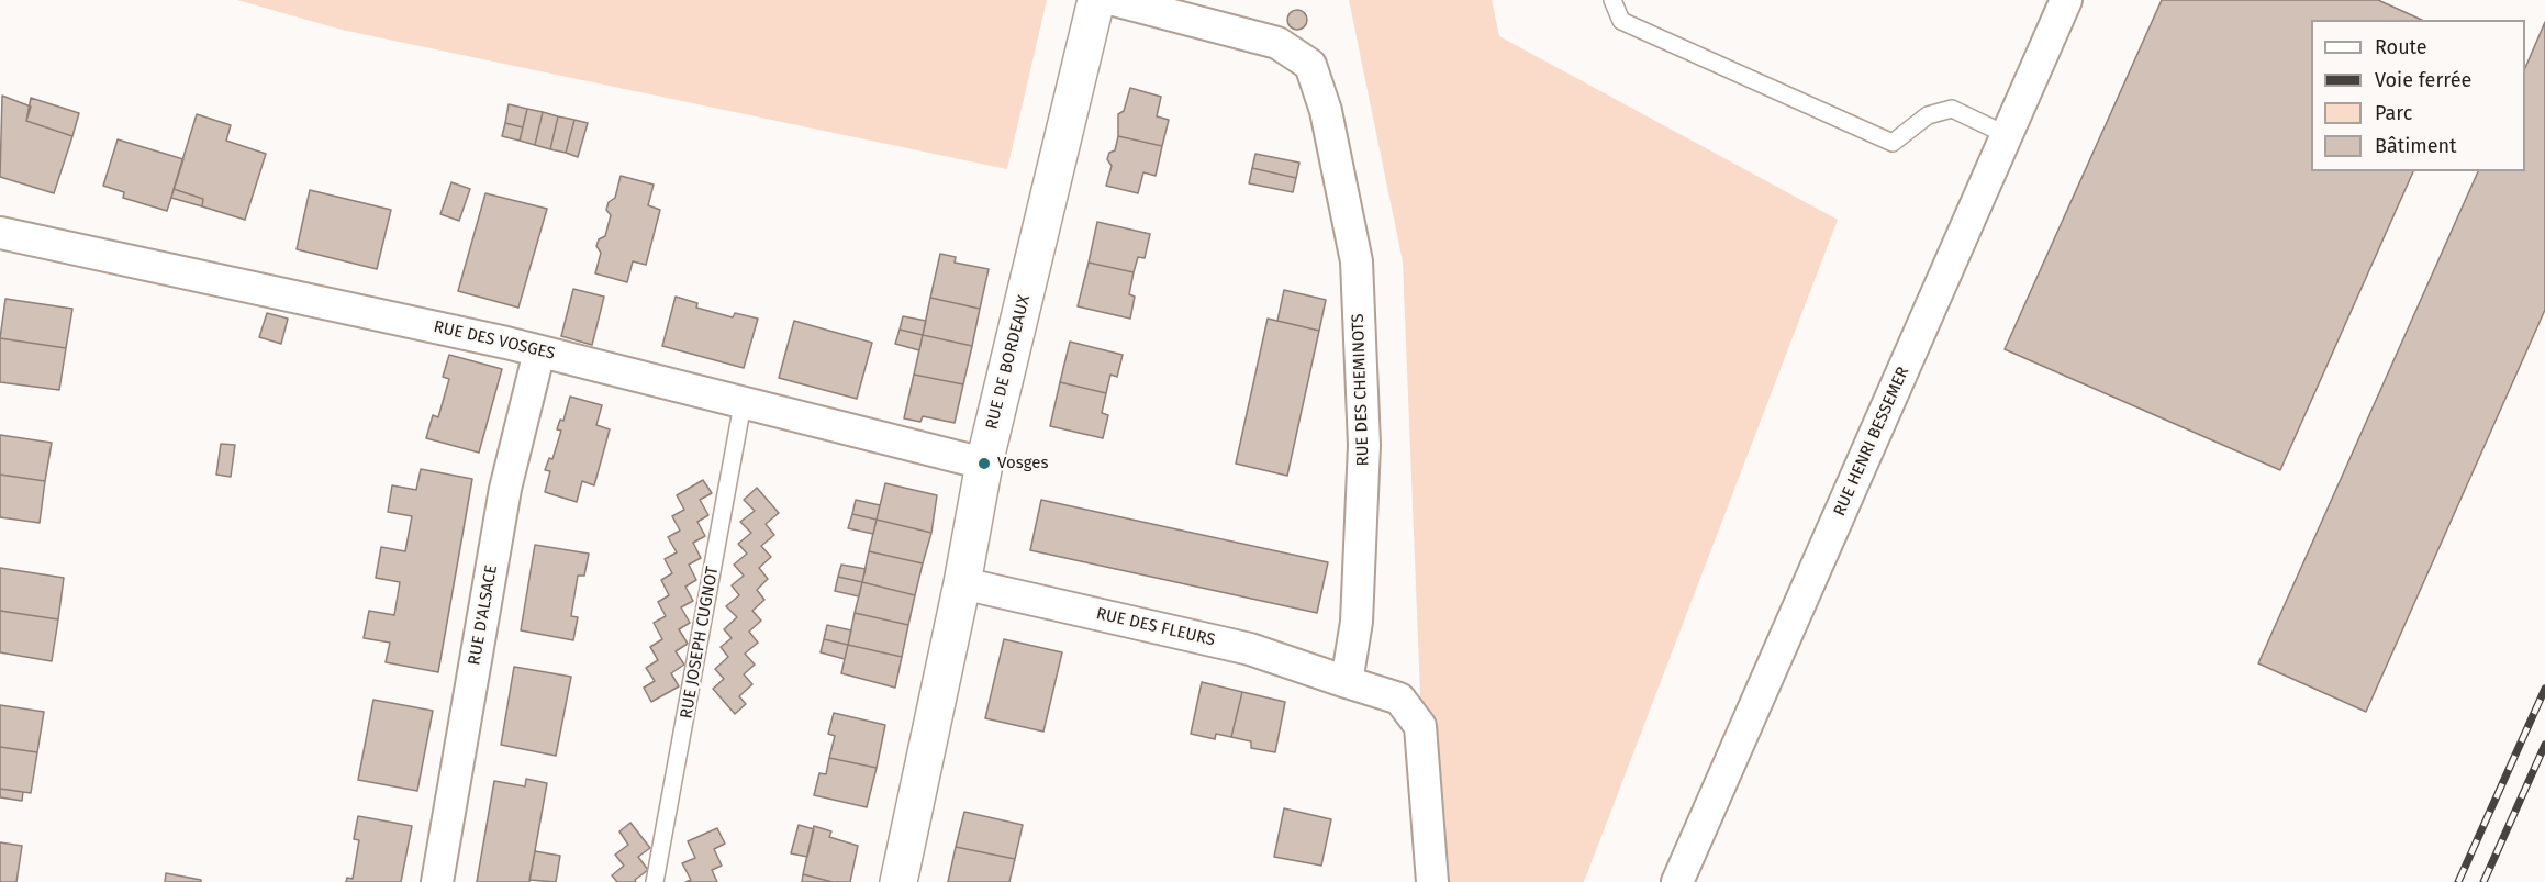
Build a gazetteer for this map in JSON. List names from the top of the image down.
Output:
{
  "streets": {
    "street": [
      "RUE DES VOSGES",
      "RUE DE BORDEAUX",
      "RUE DES CHEMINOTS",
      "RUE HENRI BESSEMER",
      "RUE D'ALSACE",
      "RUE DES FLEURS"
    ],
    "lane": ["RUE JOSEPH CUGNOT"]
  },
  "crossings": [
    ["RUE DES VOSGES", "RUE DE BORDEAUX"],
    ["RUE DES VOSGES", "RUE D'ALSACE"],
    ["RUE DES VOSGES", "RUE JOSEPH CUGNOT"],
    ["RUE DE BORDEAUX", "RUE DES FLEURS"],
    ["RUE DES CHEMINOTS", "RUE DES FLEURS"]
  ],
  "places": ["Vosges"],
  "legend": [
    "Route",
    "Voie ferrée",
    "Parc",
    "Bâtiment"
  ]
}
